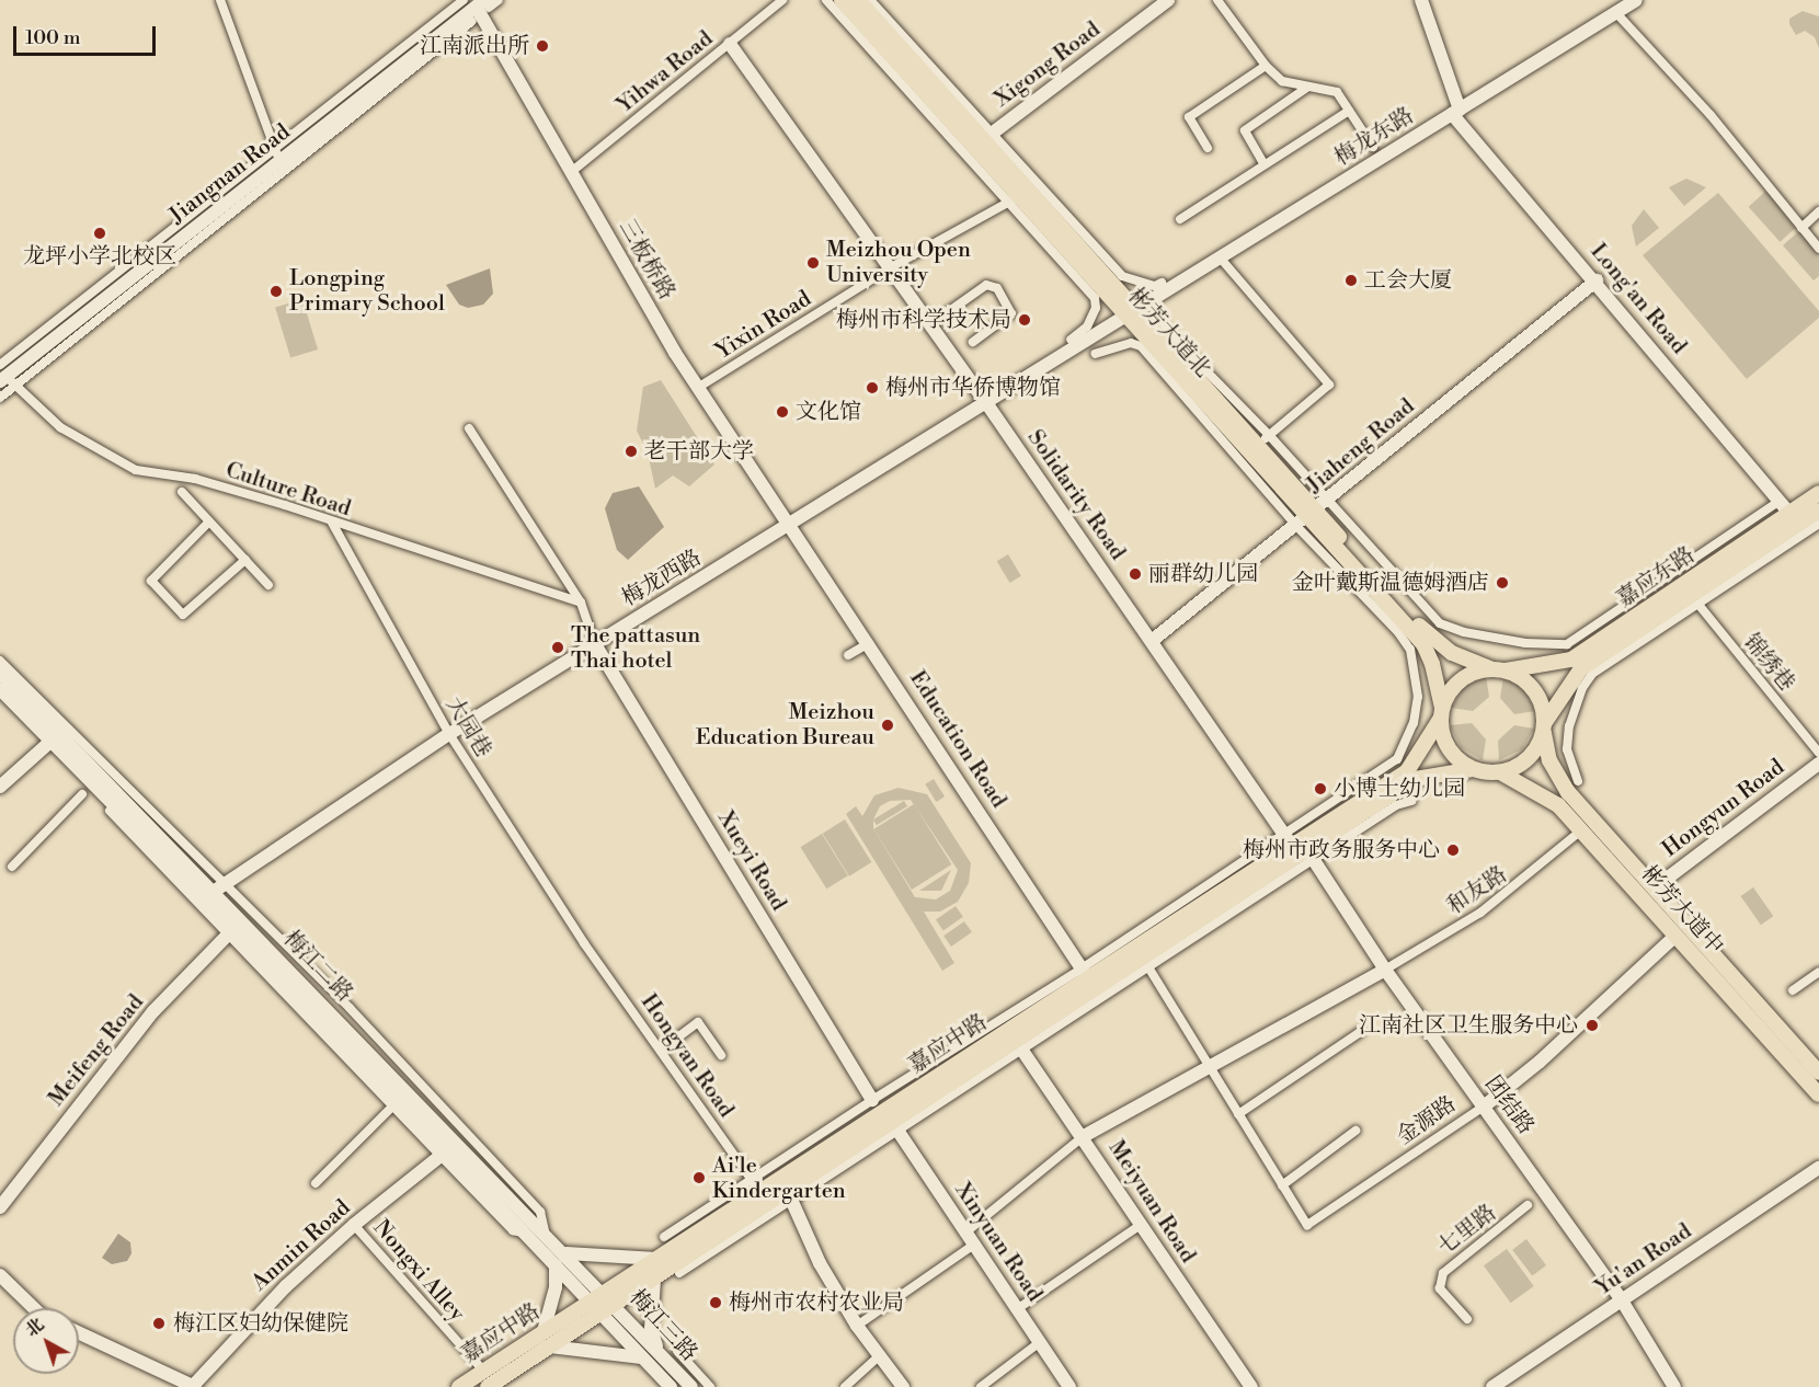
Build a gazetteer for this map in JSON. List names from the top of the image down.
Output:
{
  "streets": {
    "main road": [
      "彬芳大道北",
      "嘉应东路",
      "彬芳大道中",
      "嘉应中路"
    ],
    "street": [
      "Xigong Road",
      "Yihwa Road",
      "梅龙东路",
      "Jiangnan Road",
      "三板桥路",
      "Long'an Road",
      "Yixin Road",
      "Jiaheng Road",
      "Culture Road",
      "Solidarity Road",
      "梅龙西路",
      "锦绣巷",
      "大园巷",
      "Education Road",
      "Hongyun Road",
      "Xueyi Road",
      "和友路",
      "梅江二路",
      "Meifeng Road",
      "Hongyan Road",
      "团结路",
      "金源路",
      "Meiyuan Road",
      "七里路",
      "Xinyuan Road",
      "Anmin Road",
      "Yu'an Road",
      "Nongxi Alley",
      "梅江三路"
    ]
  },
  "crossings": [
    ["Xigong Road", "彬芳大道北"],
    ["Yihwa Road", "三板桥路"],
    ["Yihwa Road", "Solidarity Road"],
    ["梅龙东路", "Long'an Road"],
    ["梅龙东路", "彬芳大道北"],
    ["梅龙东路", "梅龙西路"],
    ["Jiangnan Road", "三板桥路"],
    ["Jiangnan Road", "Culture Road"],
    ["三板桥路", "Yixin Road"],
    ["三板桥路", "梅龙西路"],
    ["三板桥路", "Education Road"],
    ["Long'an Road", "Jiaheng Road"],
    ["Long'an Road", "嘉应东路"],
    ["Yixin Road", "彬芳大道北"],
    ["Yixin Road", "Solidarity Road"],
    ["彬芳大道北", "Jiaheng Road"],
    ["彬芳大道北", "嘉应东路"],
    ["彬芳大道北", "梅龙西路"],
    ["彬芳大道北", "彬芳大道中"],
    ["彬芳大道北", "嘉应中路"],
    ["Jiaheng Road", "Solidarity Road"],
    ["Culture Road", "大园巷"],
    ["Solidarity Road", "梅龙西路"],
    ["Solidarity Road", "嘉应中路"],
    ["Solidarity Road", "团结路"],
    ["嘉应东路", "锦绣巷"],
    ["嘉应东路", "彬芳大道中"],
    ["嘉应东路", "嘉应中路"],
    ["梅龙西路", "大园巷"],
    ["梅龙西路", "Education Road"],
    ["梅龙西路", "Xueyi Road"],
    ["梅龙西路", "梅江二路"],
    ["大园巷", "Hongyan Road"],
    ["Education Road", "嘉应中路"],
    ["Hongyun Road", "彬芳大道中"],
    ["和友路", "彬芳大道中"],
    ["和友路", "团结路"],
    ["彬芳大道中", "嘉应中路"],
    ["彬芳大道中", "金源路"],
    ["梅江二路", "嘉应中路"],
    ["梅江二路", "Meifeng Road"],
    ["梅江二路", "Anmin Road"],
    ["梅江二路", "梅江三路"],
    ["嘉应中路", "Hongyan Road"],
    ["嘉应中路", "团结路"],
    ["嘉应中路", "Meiyuan Road"],
    ["嘉应中路", "Xinyuan Road"],
    ["嘉应中路", "Nongxi Alley"],
    ["嘉应中路", "梅江三路"],
    ["团结路", "金源路"],
    ["团结路", "Yu'an Road"],
    ["Anmin Road", "Nongxi Alley"]
  ],
  "places": [
    "江南派出所",
    "龙坪小学北校区",
    "Meizhou Open University",
    "工会大厦",
    "Longping Primary School",
    "梅州市科学技术局",
    "梅州市华侨博物馆",
    "文化馆",
    "老干部大学",
    "丽群幼儿园",
    "金叶戴斯温德姆酒店",
    "The pattasun Thai hotel",
    "Meizhou Education Bureau",
    "小博士幼儿园",
    "梅州市政务服务中心",
    "江南社区卫生服务中心",
    "Ai'le Kindergarten",
    "梅州市农村农业局",
    "梅江区妇幼保健院"
  ],
  "scale_bar": "100 m",
  "north": "top left"
}
